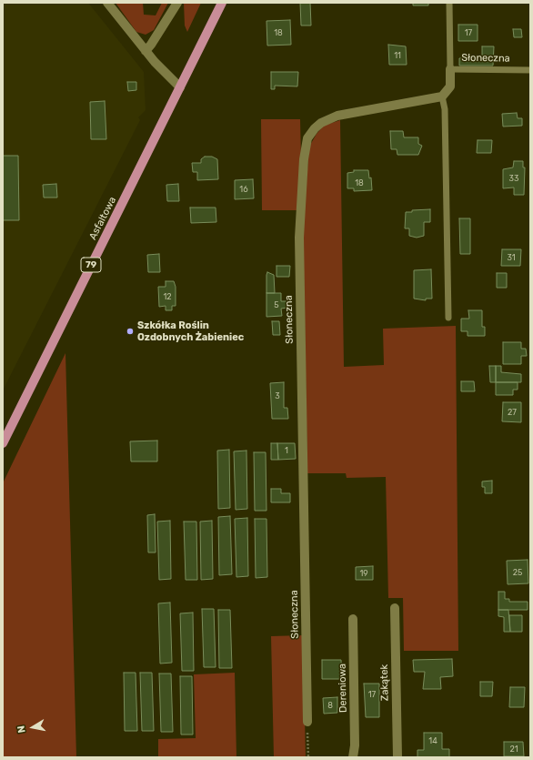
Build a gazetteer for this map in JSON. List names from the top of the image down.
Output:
{
  "streets": {
    "main road": ["Asfaltowa", "79"],
    "street": ["Słoneczna", "Zakątek", "Dereniowa"]
  },
  "places": ["Szkółka Roślin Ozdobnych Żabieniec"],
  "house_numbers": [
    "18",
    "17",
    "11",
    "33",
    "18",
    "16",
    "31",
    "12",
    "5",
    "3",
    "27",
    "1",
    "25",
    "19",
    "17",
    "8",
    "14",
    "21"
  ],
  "north": "left"
}
